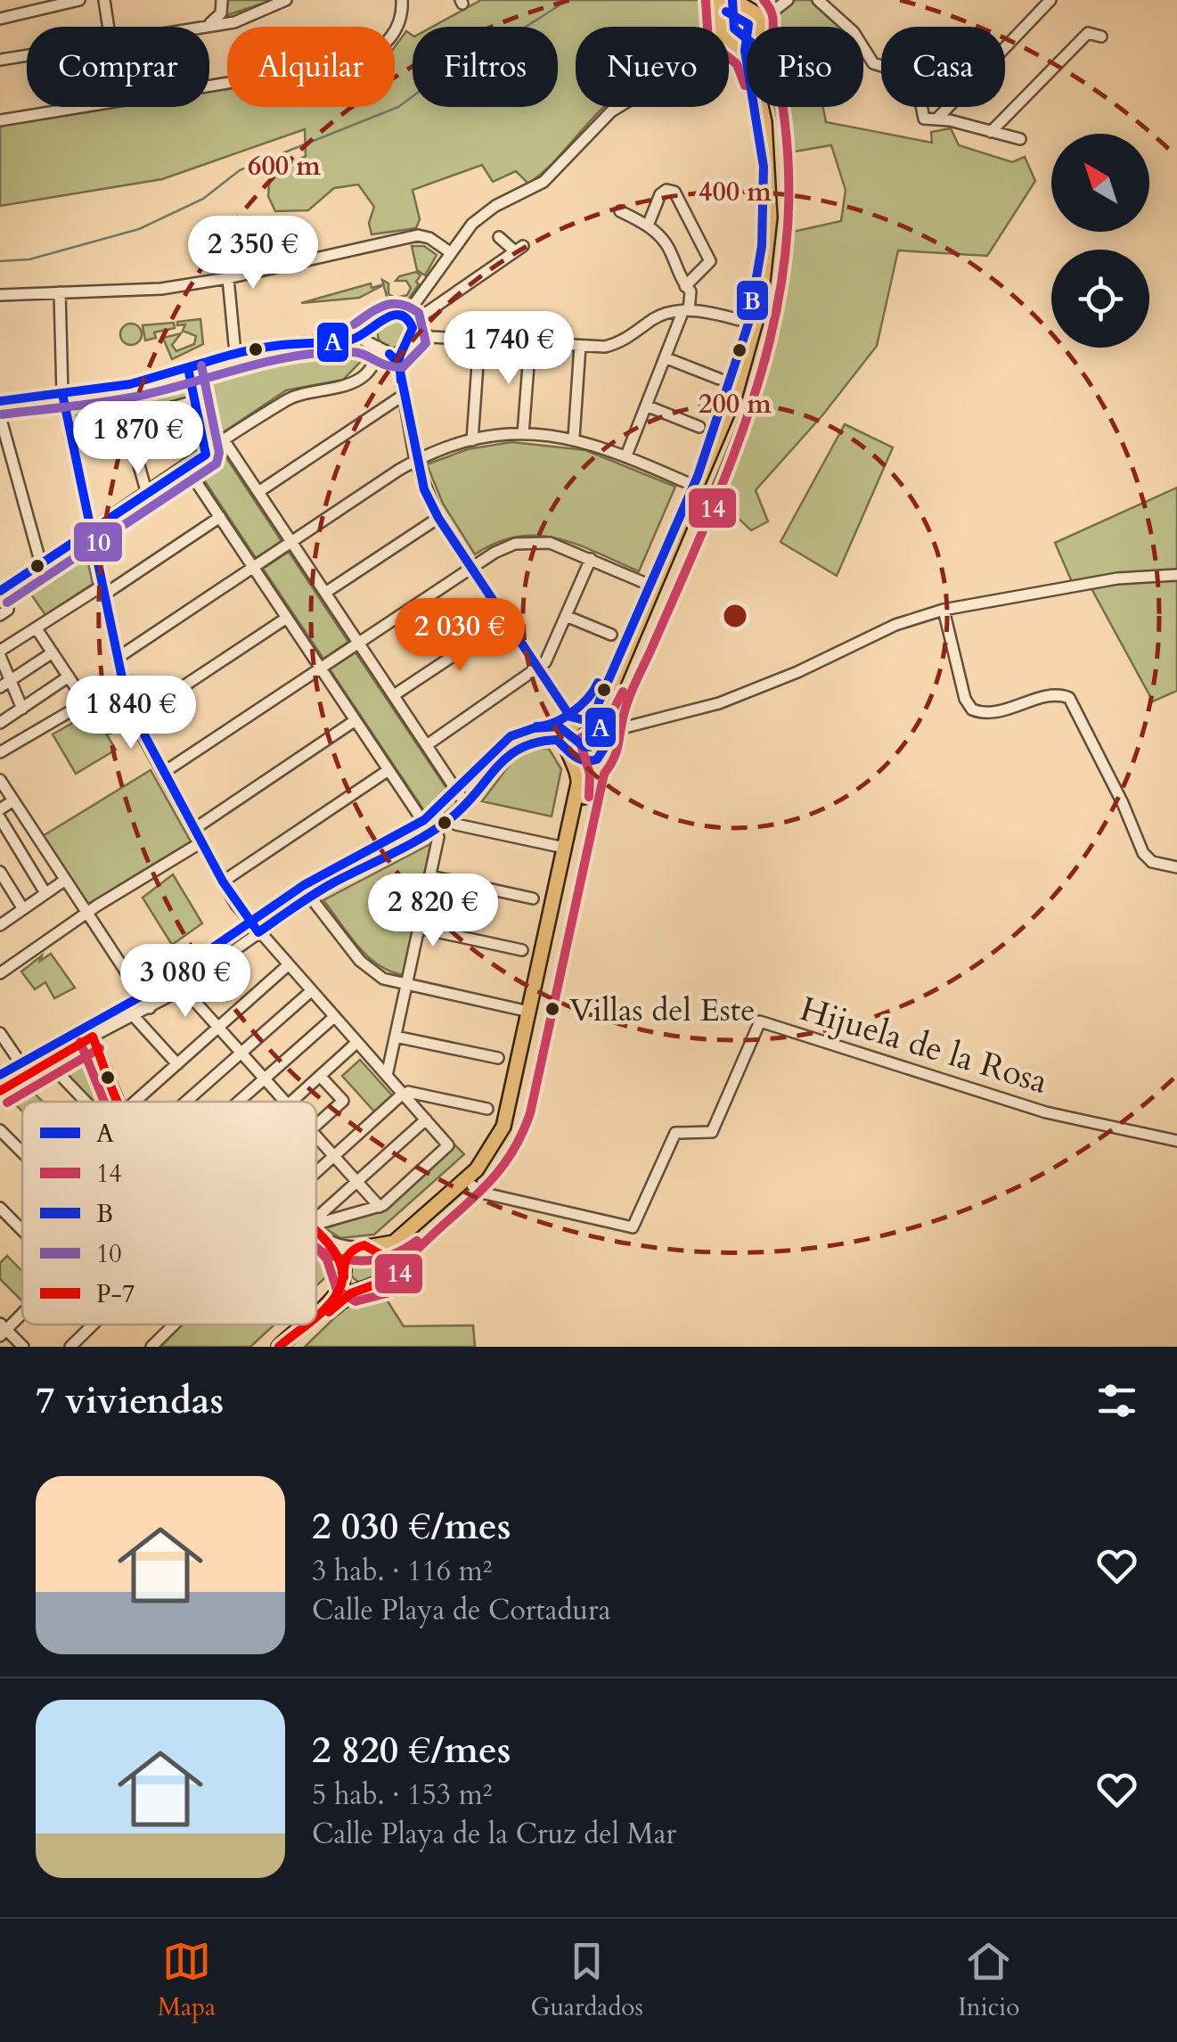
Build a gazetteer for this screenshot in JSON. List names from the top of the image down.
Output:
{
  "streets": {
    "street": ["Hijuela de la Rosa"]
  },
  "places": ["Villas del Este"],
  "lines": [
    "transit line 14",
    "transit line B",
    "transit line 10",
    "transit line A",
    "transit line P-7"
  ],
  "legend": [
    "A",
    "14",
    "B",
    "10",
    "P-7"
  ],
  "north": "top left",
  "page": {
    "chip": [
      "Comprar",
      "Alquilar",
      "Filtros",
      "Nuevo",
      "Piso",
      "Casa"
    ],
    "price": [
      "2 350 €",
      "1 740 €",
      "1 870 €",
      "2 030 €",
      "1 840 €",
      "2 820 €",
      "3 080 €"
    ],
    "heading": "7 viviendas",
    "list": [
      {
        "name": "2 030 €/mes",
        "note": "3 hab. · 116 m² · Calle Playa de Cortadura"
      },
      {
        "name": "2 820 €/mes",
        "note": "5 hab. · 153 m² · Calle Playa de la Cruz del Mar"
      }
    ],
    "tabs": ["Mapa", "Guardados", "Inicio"]
  },
  "rings": ["600 m", "400 m", "200 m"]
}
